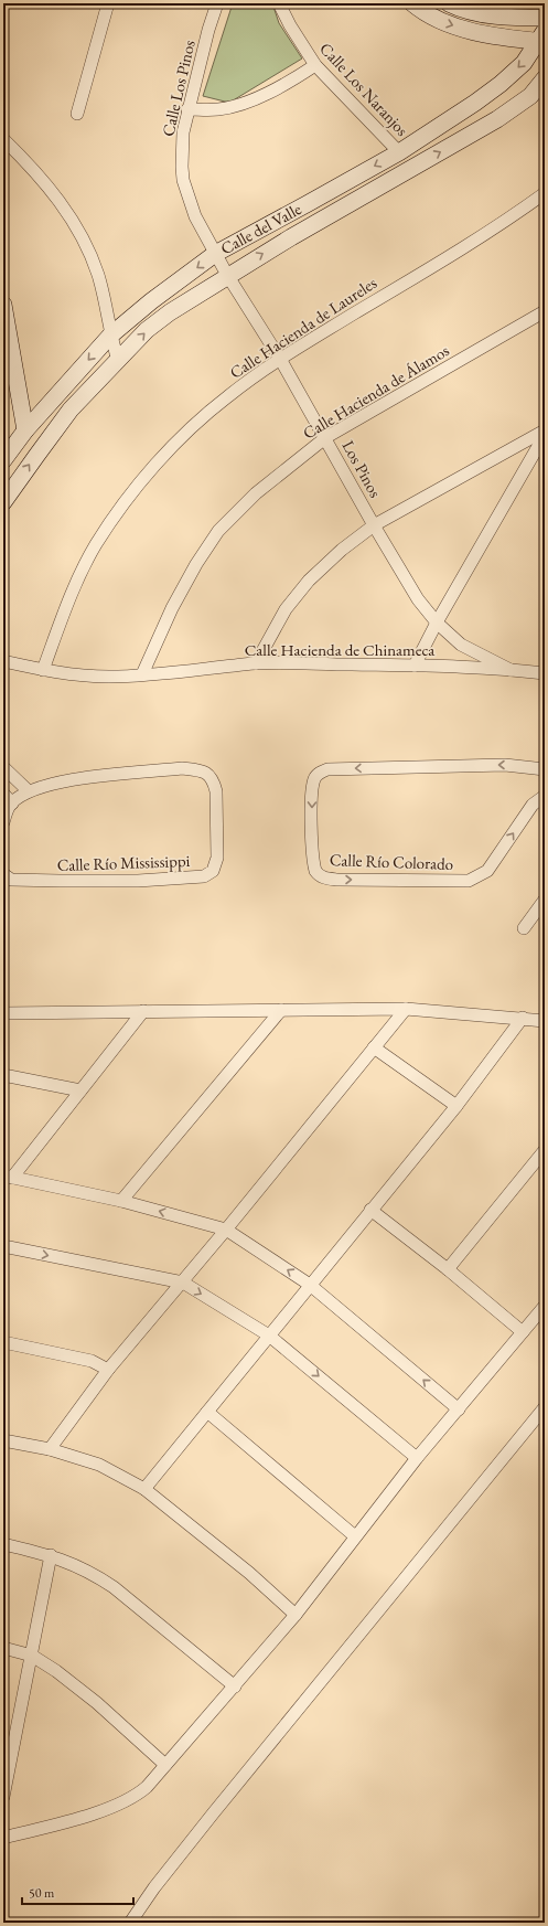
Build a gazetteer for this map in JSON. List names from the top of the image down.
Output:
{
  "streets": {
    "street": [
      "Calle Los Pinos",
      "Calle Los Naranjos",
      "Calle del Valle",
      "Calle Hacienda de Laureles",
      "Calle Hacienda de Álamos",
      "Los Pinos",
      "Calle Hacienda de Chinameca",
      "Calle Río Colorado",
      "Calle Río Mississippi"
    ]
  },
  "crossings": [
    ["Calle Los Pinos", "Calle del Valle"],
    ["Calle Los Pinos", "Los Pinos"],
    ["Calle Los Naranjos", "Calle del Valle"],
    ["Calle del Valle", "Los Pinos"],
    ["Calle Hacienda de Laureles", "Los Pinos"],
    ["Calle Hacienda de Laureles", "Calle Hacienda de Chinameca"],
    ["Calle Hacienda de Álamos", "Los Pinos"],
    ["Calle Hacienda de Álamos", "Calle Hacienda de Chinameca"],
    ["Los Pinos", "Calle Hacienda de Chinameca"]
  ],
  "scale_bar": "50 m"
}
